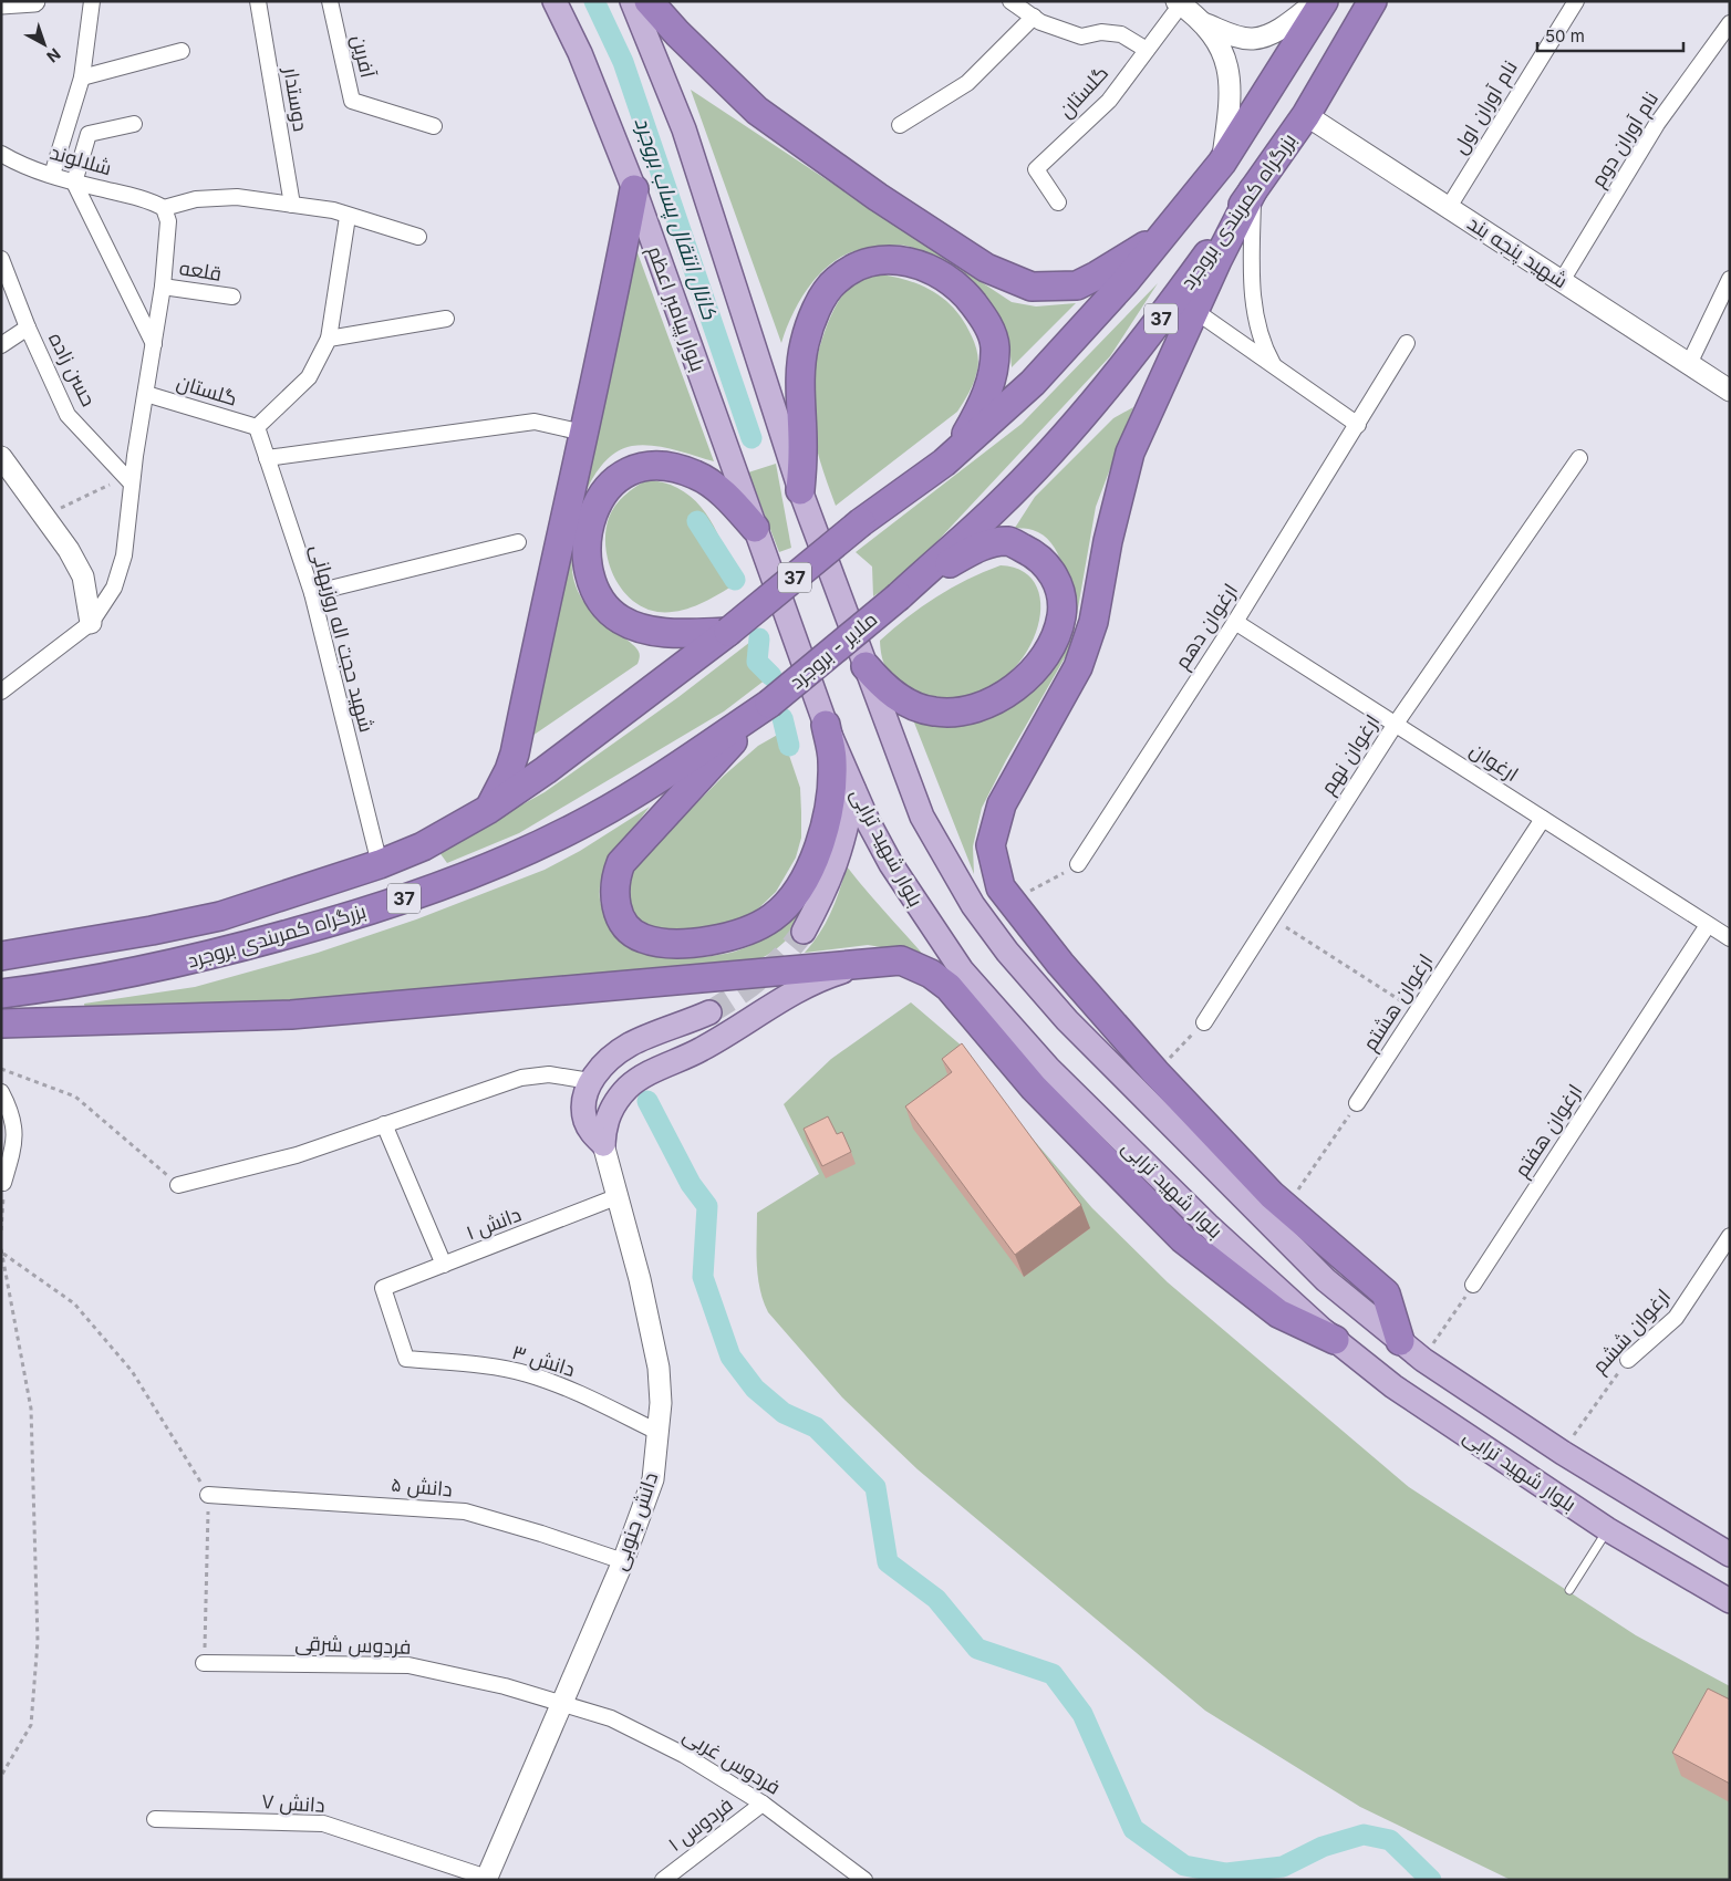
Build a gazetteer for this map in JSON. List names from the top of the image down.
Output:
{
  "streets": {
    "highway": ["بزرگراه کمربندی بروجرد", "37", "ملایر - بروجرد"],
    "main road": ["بلوار پیامبر اعظم", "بلوار شهید ترابی"],
    "street": [
      "آفرین",
      "گلستان",
      "دوستدار",
      "نام آوران اول",
      "نام آوران دوم",
      "شلالوند",
      "شهید پنجه بند",
      "قلعه",
      "حسن زاده",
      "ارغوان دهم",
      "شهید حجت اله روزبهانی",
      "ارغوان نهم",
      "ارغوان",
      "ارغوان هشتم",
      "ارغوان هفتم",
      "دانش ۱",
      "ارغوان ششم",
      "دانش ۳",
      "دانش ۵",
      "دانش جنوبی",
      "فردوس شرقی",
      "فردوس غربی",
      "دانش ۷",
      "فردوس ۱"
    ]
  },
  "crossings": [
    ["گلستان", "شهید حجت اله روزبهانی"],
    ["نام آوران اول", "شهید پنجه بند"],
    ["نام آوران دوم", "شهید پنجه بند"],
    ["بزرگراه کمربندی بروجرد", "شهید پنجه بند"],
    ["بزرگراه کمربندی بروجرد", "37"],
    ["بزرگراه کمربندی بروجرد", "شهید حجت اله روزبهانی"],
    ["بزرگراه کمربندی بروجرد", "ملایر - بروجرد"],
    ["بلوار پیامبر اعظم", "بلوار شهید ترابی"],
    ["ارغوان دهم", "ارغوان"],
    ["ارغوان نهم", "ارغوان"],
    ["ارغوان", "ارغوان هشتم"],
    ["ارغوان", "ارغوان هفتم"],
    ["بلوار شهید ترابی", "ارغوان ششم"],
    ["دانش ۱", "دانش ۳"],
    ["دانش ۱", "دانش جنوبی"],
    ["دانش ۳", "دانش جنوبی"],
    ["دانش ۵", "دانش جنوبی"],
    ["دانش جنوبی", "فردوس شرقی"],
    ["دانش جنوبی", "فردوس غربی"],
    ["دانش جنوبی", "دانش ۷"],
    ["فردوس شرقی", "فردوس غربی"],
    ["فردوس غربی", "فردوس ۱"]
  ],
  "water": ["کانال انتقال پساب بروجرد"],
  "scale_bar": "50 m",
  "north": "bottom right"
}
